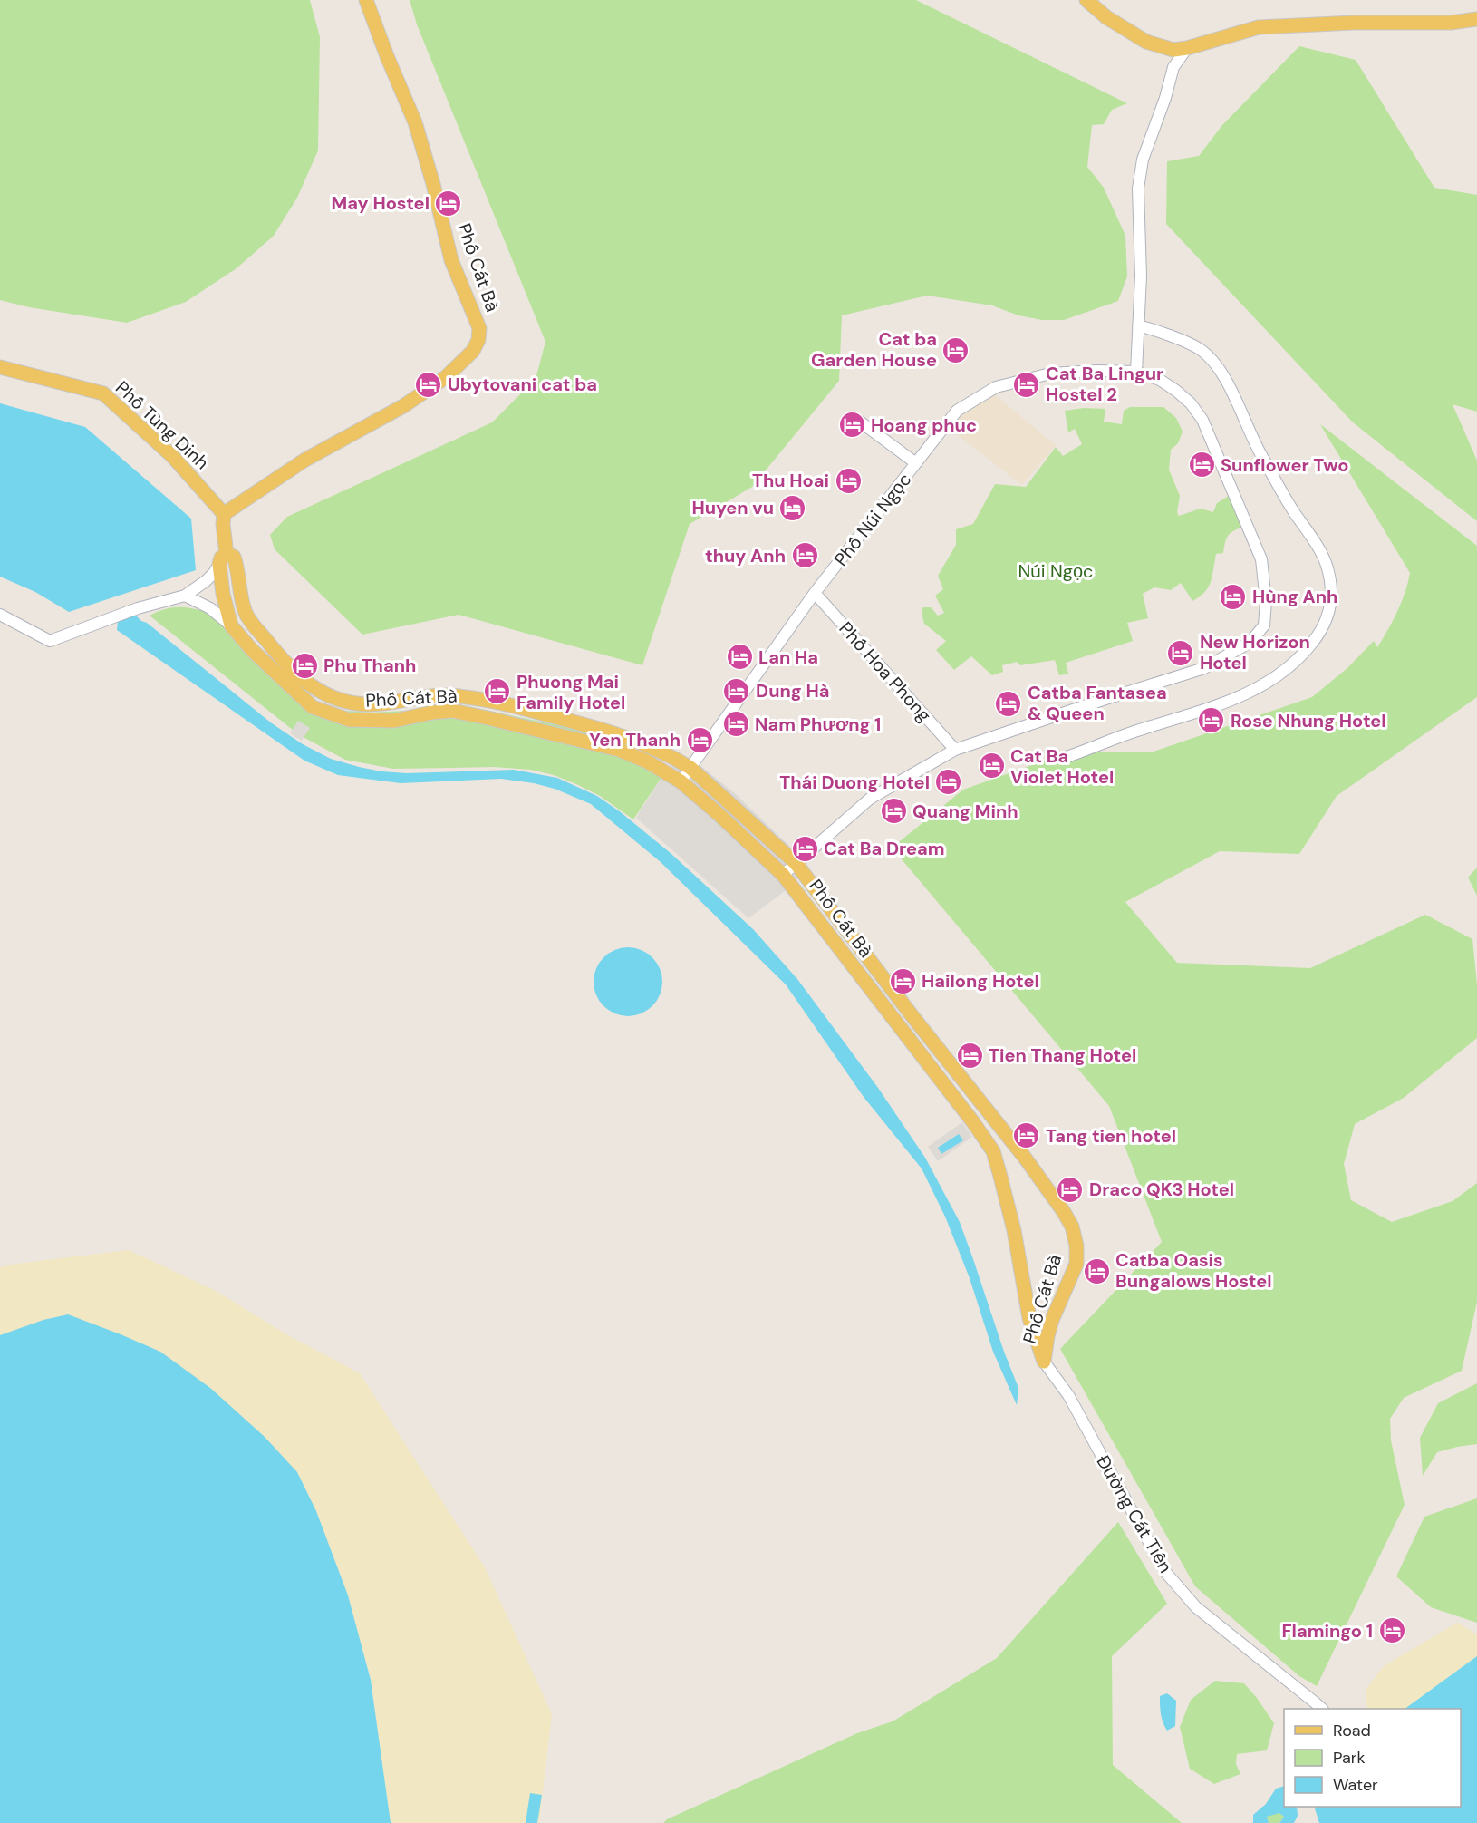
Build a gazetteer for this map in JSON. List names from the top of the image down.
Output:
{
  "streets": {
    "main road": ["Phố Cát Bà", "Phố Tùng Dinh"],
    "street": ["Phố Núi Ngọc", "Phố Hoa Phong", "Đường Cát Tiên"]
  },
  "crossings": [
    ["Phố Cát Bà", "Phố Tùng Dinh"],
    ["Phố Cát Bà", "Phố Núi Ngọc"],
    ["Phố Cát Bà", "Đường Cát Tiên"],
    ["Phố Núi Ngọc", "Phố Hoa Phong"]
  ],
  "parks": ["Núi Ngọc"],
  "places": {
    "hotel": [
      "May Hostel",
      "Cat ba Garden House",
      "Ubytovani cat ba",
      "Cat Ba Lingur Hostel 2",
      "Hoang phuc",
      "Sunflower Two",
      "Thu Hoai",
      "Huyen vu",
      "thuy Anh",
      "Hùng Anh",
      "New Horizon Hotel",
      "Lan Ha",
      "Phu Thanh",
      "Dung Hà",
      "Phuong Mai Family Hotel",
      "Catba Fantasea & Queen",
      "Rose Nhung Hotel",
      "Nam Phương 1",
      "Yen Thanh",
      "Cat Ba Violet Hotel",
      "Thái Duong Hotel",
      "Quang Minh",
      "Cat Ba Dream",
      "Hailong Hotel",
      "Tien Thang Hotel",
      "Tang tien hotel",
      "Draco QK3 Hotel",
      "Catba Oasis Bungalows Hostel",
      "Flamingo 1"
    ]
  },
  "legend": ["Road", "Park", "Water"]
}
